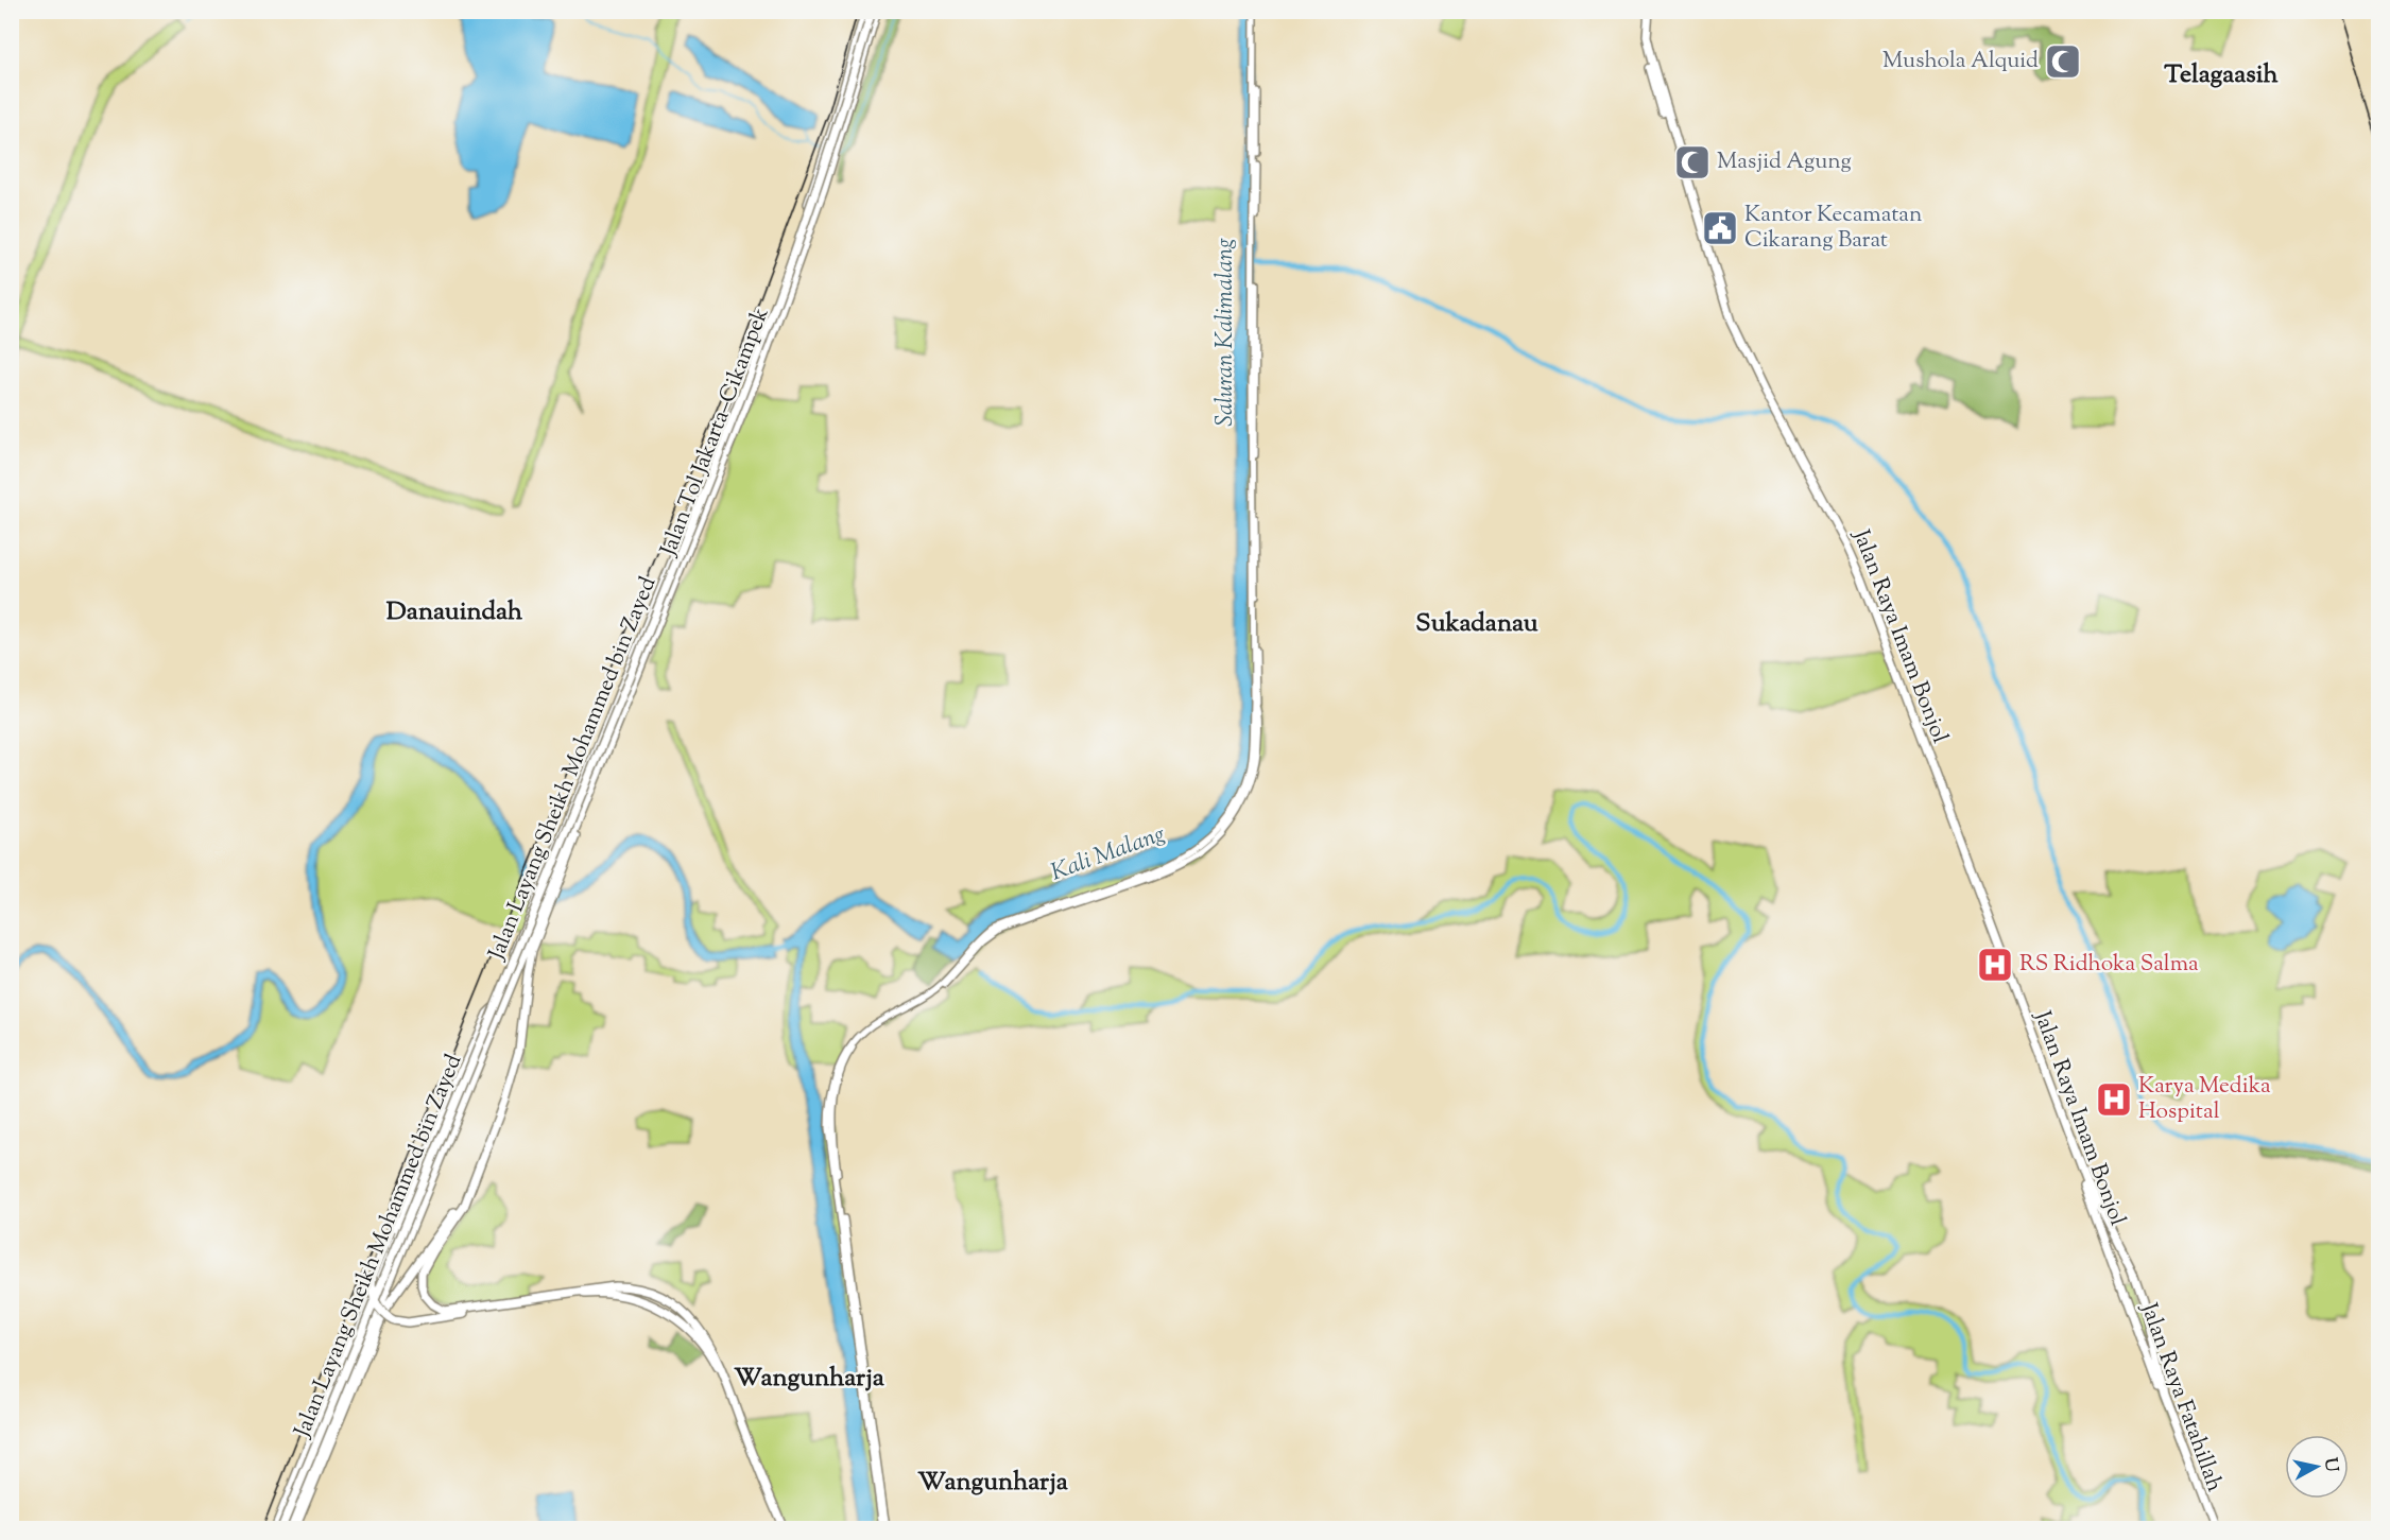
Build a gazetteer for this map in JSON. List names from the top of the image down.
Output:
{
  "streets": {
    "highway": [
      "Jalan Tol Jakarta–Cikampek",
      "Jalan Raya Imam Bonjol",
      "Jalan Layang Sheikh Mohammed bin Zayed",
      "Jalan Raya Fatahillah"
    ]
  },
  "crossings": [
    ["Jalan Tol Jakarta–Cikampek", "Jalan Layang Sheikh Mohammed bin Zayed"],
    ["Jalan Raya Imam Bonjol", "Jalan Raya Fatahillah"]
  ],
  "districts": [
    "Telagaasih",
    "Danauindah",
    "Sukadanau",
    "Wangunharja",
    "Wangunharja"
  ],
  "water": ["Saluran Kalimalang", "Kali Malang"],
  "places": {
    "mosque": ["Mushola Alquid", "Masjid Agung"],
    "public building": ["Kantor Kecamatan Cikarang Barat"],
    "hospital": ["RS Ridhoka Salma", "Karya Medika Hospital"]
  },
  "north": "right"
}
